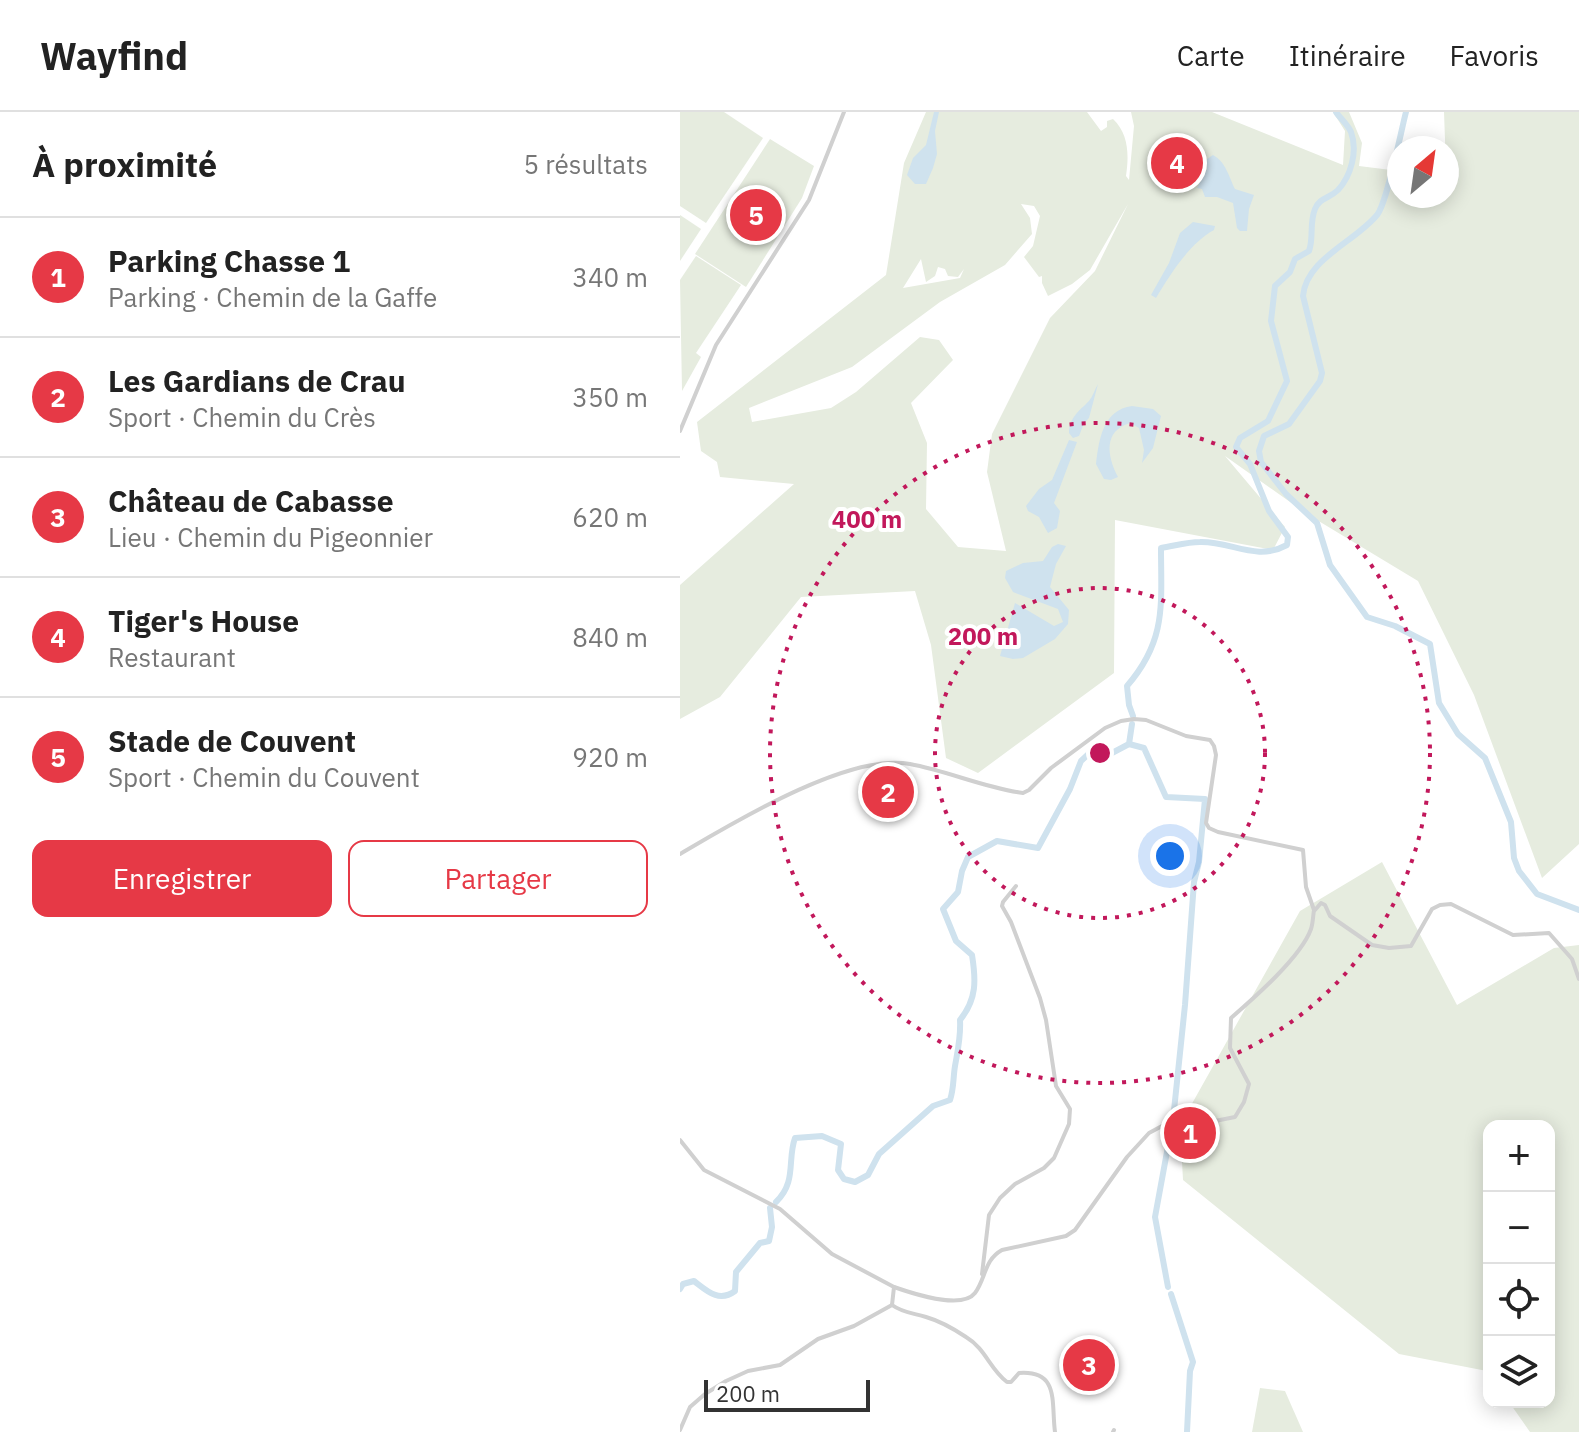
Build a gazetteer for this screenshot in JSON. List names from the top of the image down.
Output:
{
  "scale_bar": "200 m",
  "north": "top right",
  "page": {
    "header": "Wayfind",
    "nav": ["Carte", "Itinéraire", "Favoris"],
    "heading": ["À proximité", "5 résultats"],
    "pins": [
      "4",
      "5",
      "2",
      "1",
      "3"
    ],
    "list": [
      {
        "mark": "1",
        "name": "Parking Chasse 1",
        "note": "Parking · Chemin de la Gaffe",
        "value": "340 m"
      },
      {
        "mark": "2",
        "name": "Les Gardians de Crau",
        "note": "Sport · Chemin du Crès",
        "value": "350 m"
      },
      {
        "mark": "3",
        "name": "Château de Cabasse",
        "note": "Lieu · Chemin du Pigeonnier",
        "value": "620 m"
      },
      {
        "mark": "4",
        "name": "Tiger's House",
        "note": "Restaurant",
        "value": "840 m"
      },
      {
        "mark": "5",
        "name": "Stade de Couvent",
        "note": "Sport · Chemin du Couvent",
        "value": "920 m"
      }
    ],
    "buttons": ["Enregistrer", "Partager"],
    "map_buttons": ["+", "−"],
    "scale": "200 m"
  },
  "rings": ["400 m", "200 m"]
}
